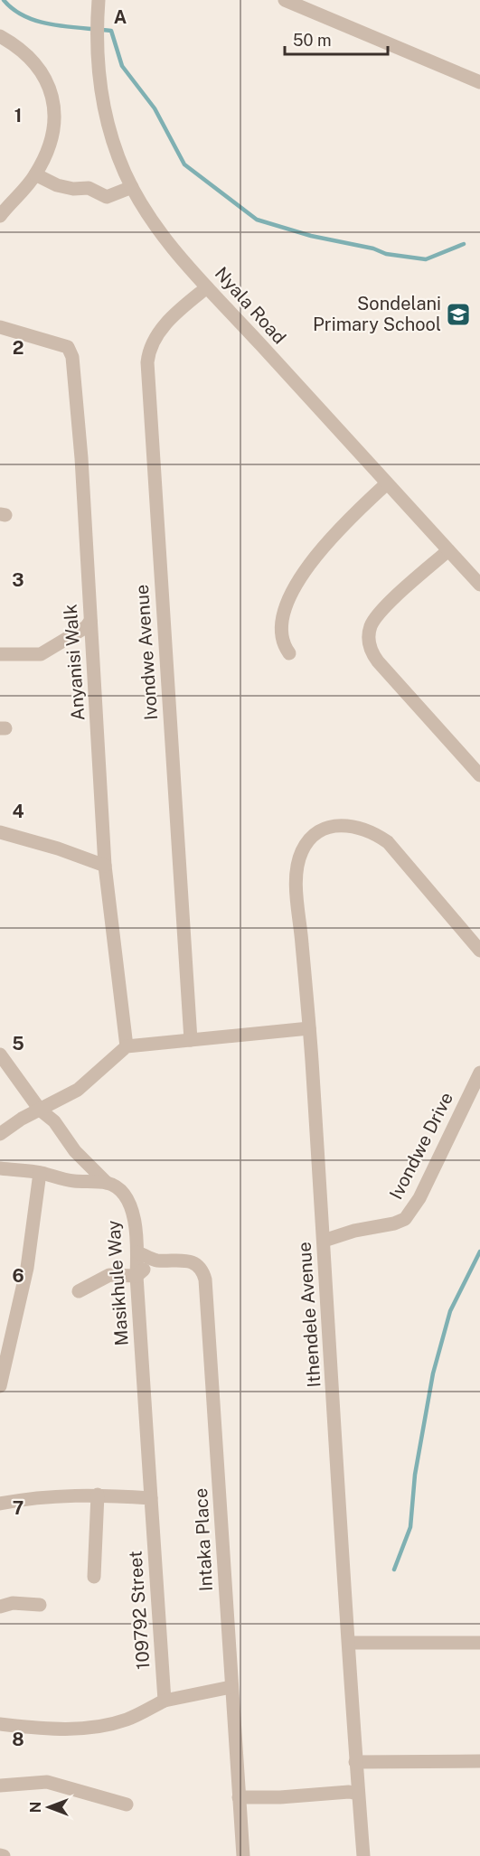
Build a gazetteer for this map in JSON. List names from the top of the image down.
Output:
{
  "streets": {
    "street": [
      "Nyala Road",
      "Ivondwe Avenue",
      "Anyanisi Walk",
      "Ivondwe Drive",
      "Masikhule Way",
      "Ithendele Avenue",
      "Intaka Place",
      "109792 Street"
    ]
  },
  "crossings": [
    ["Nyala Road", "Ivondwe Avenue"],
    ["Ivondwe Drive", "Ithendele Avenue"],
    ["Masikhule Way", "Intaka Place"],
    ["Masikhule Way", "109792 Street"]
  ],
  "places": {
    "school or university": ["Sondelani Primary School"]
  },
  "scale_bar": "50 m",
  "north": "left",
  "grid": {
    "columns": ["A"],
    "rows": [
      "1",
      "2",
      "3",
      "4",
      "5",
      "6",
      "7",
      "8"
    ]
  }
}
